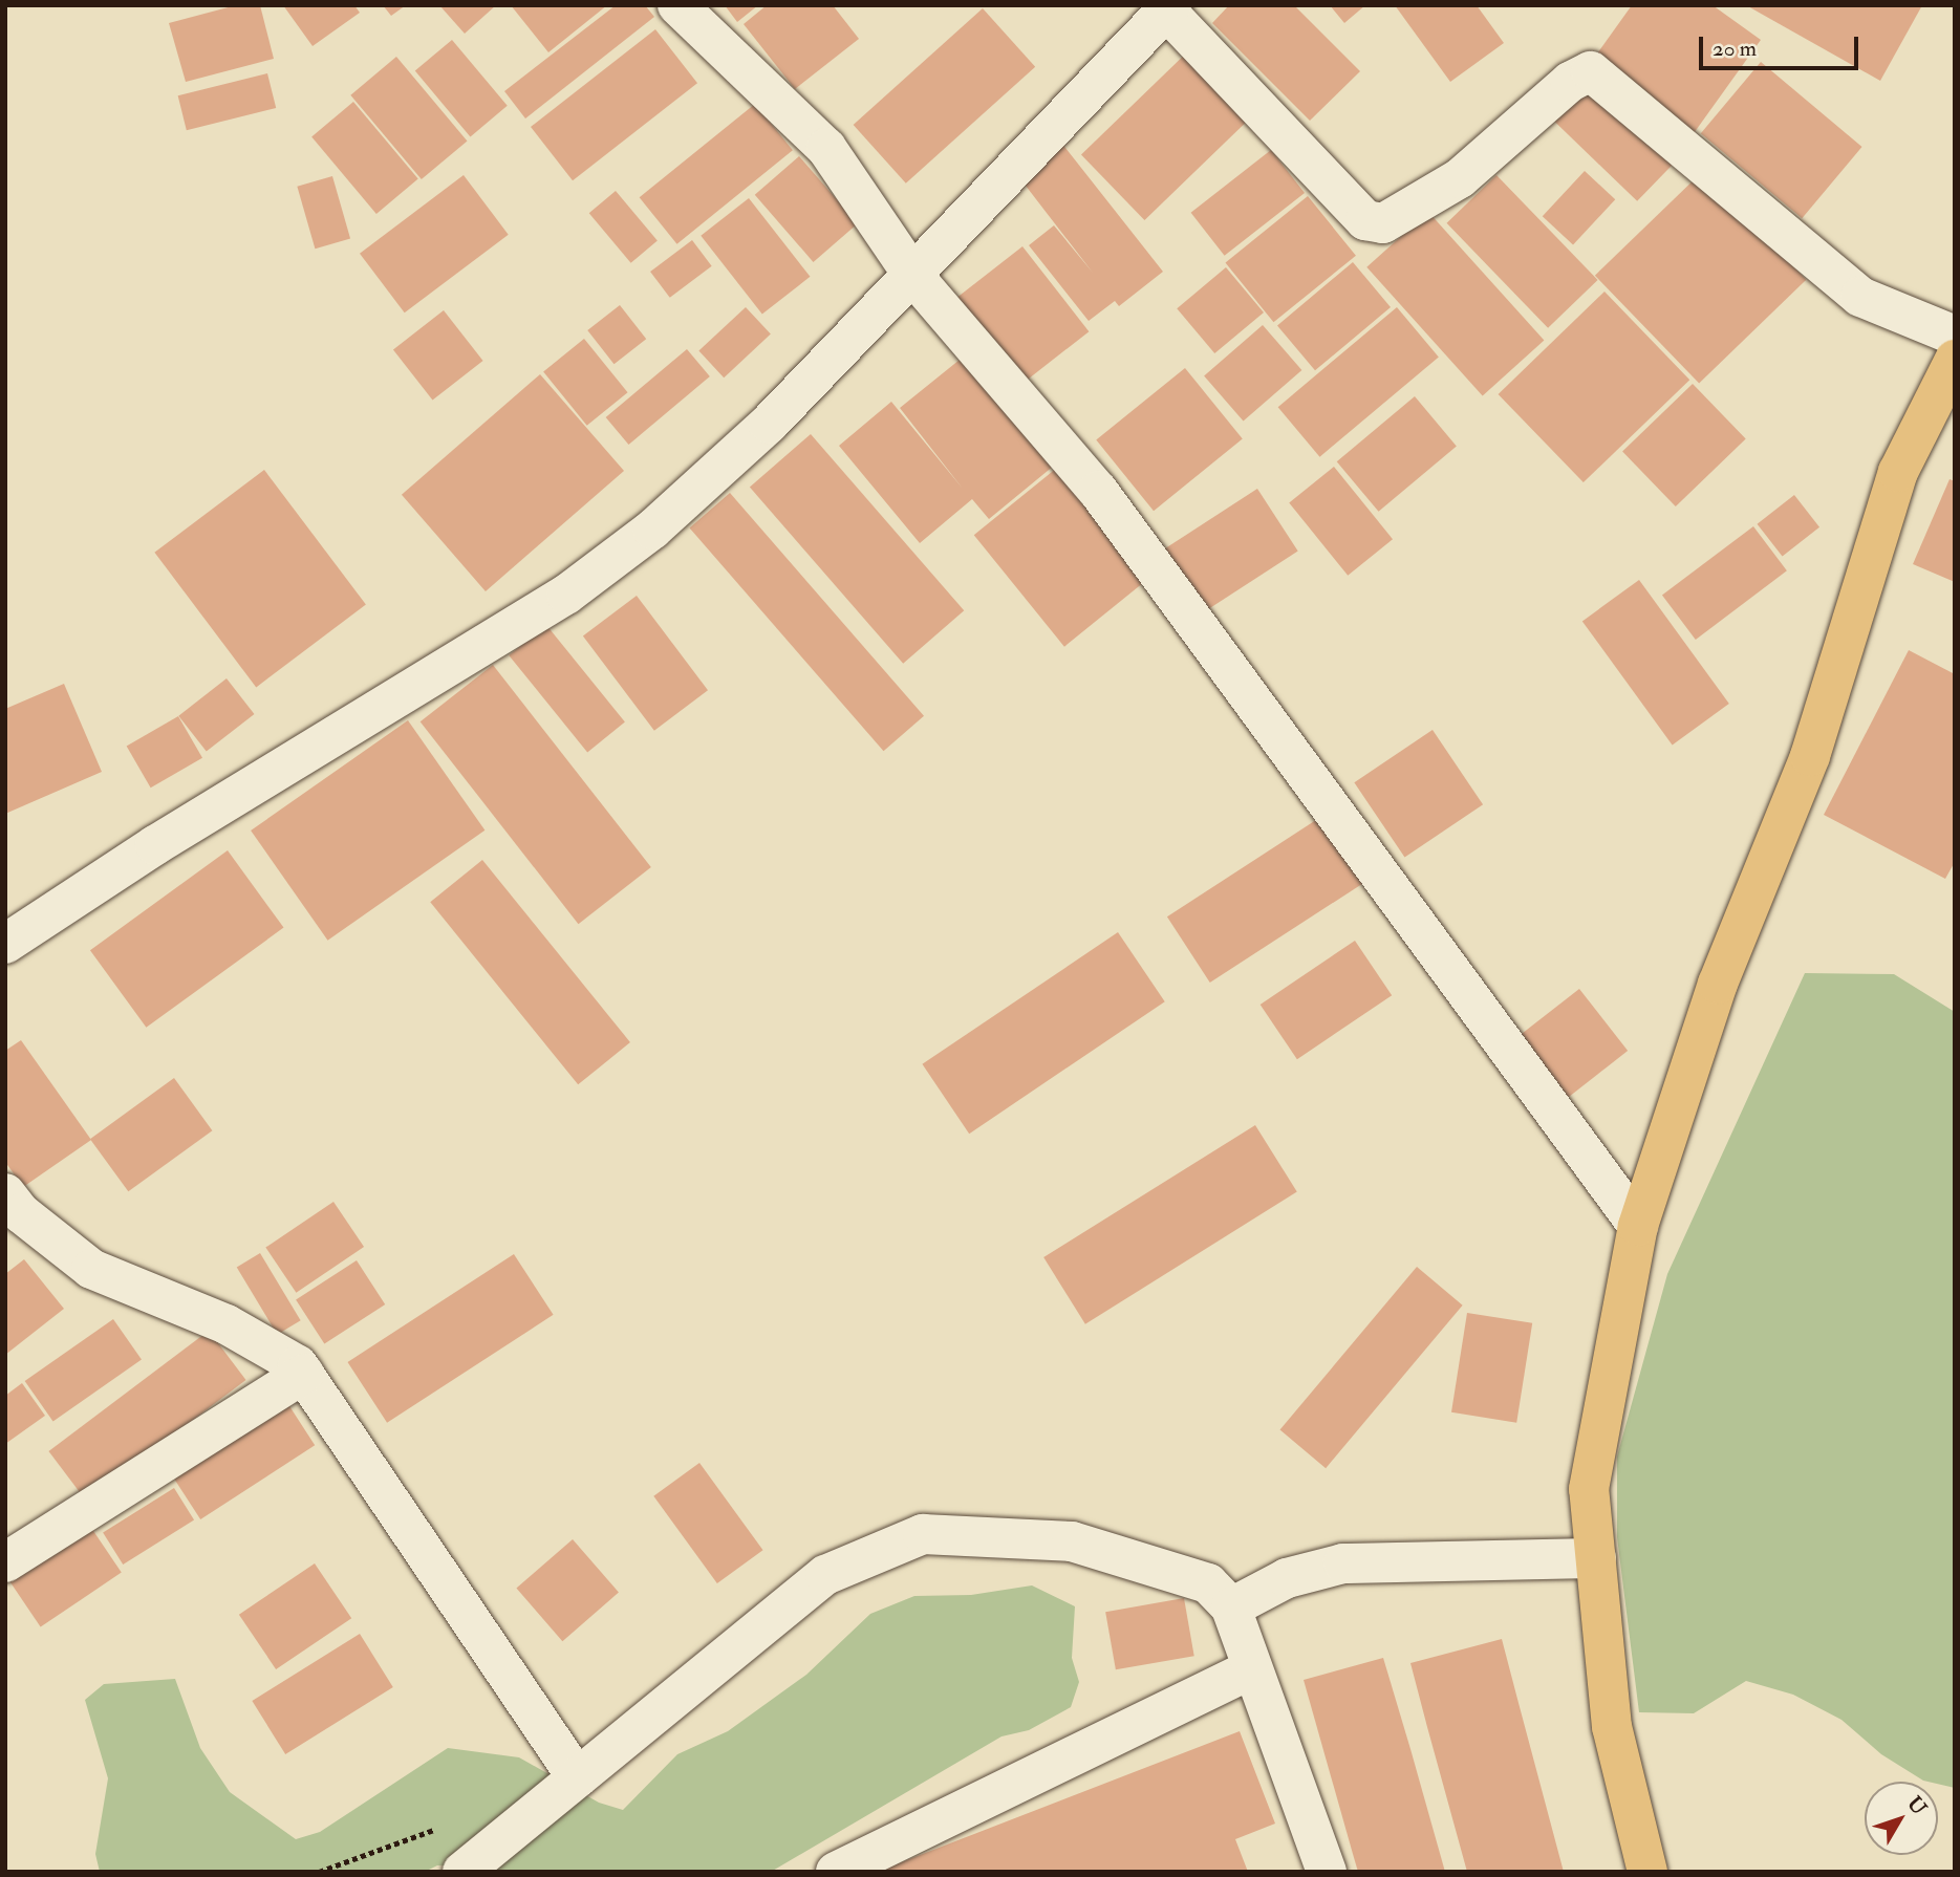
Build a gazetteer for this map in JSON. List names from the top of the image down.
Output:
{
  "scale_bar": "20 m",
  "north": "top right"
}
